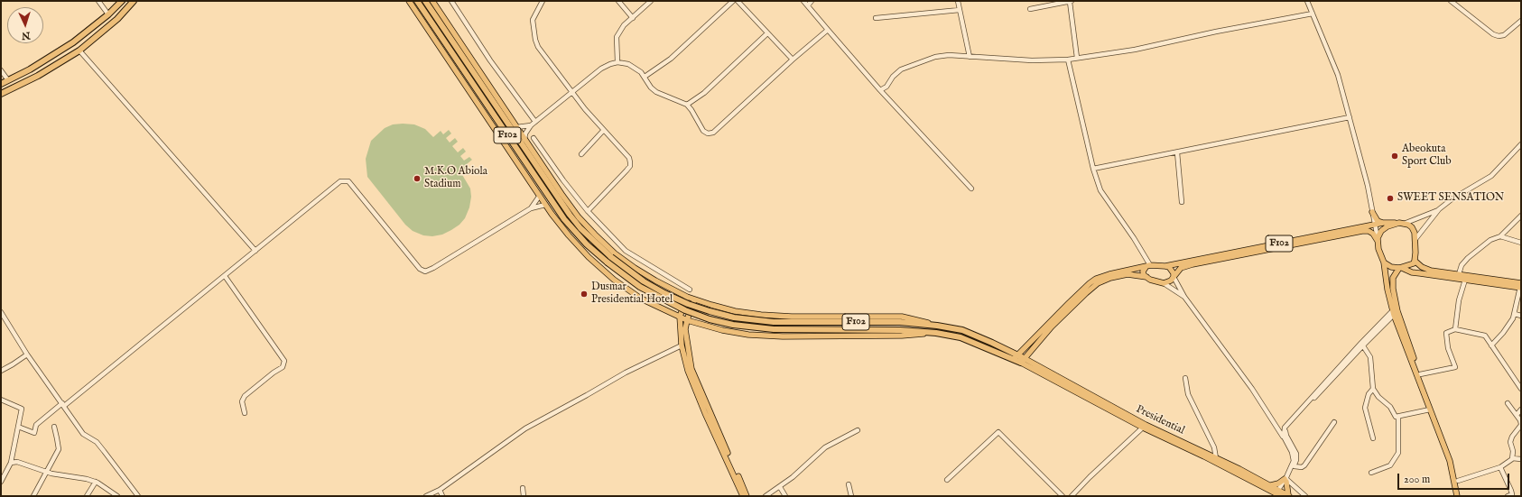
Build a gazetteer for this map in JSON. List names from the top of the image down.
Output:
{
  "streets": {
    "highway": ["F102"],
    "main road": ["Presidential"]
  },
  "places": [
    "Abeokuta Sport Club",
    "M.K.O Abiola Stadium",
    "SWEET SENSATION",
    "Dusmar Presidential Hotel"
  ],
  "scale_bar": "200 m",
  "north": "bottom"
}
